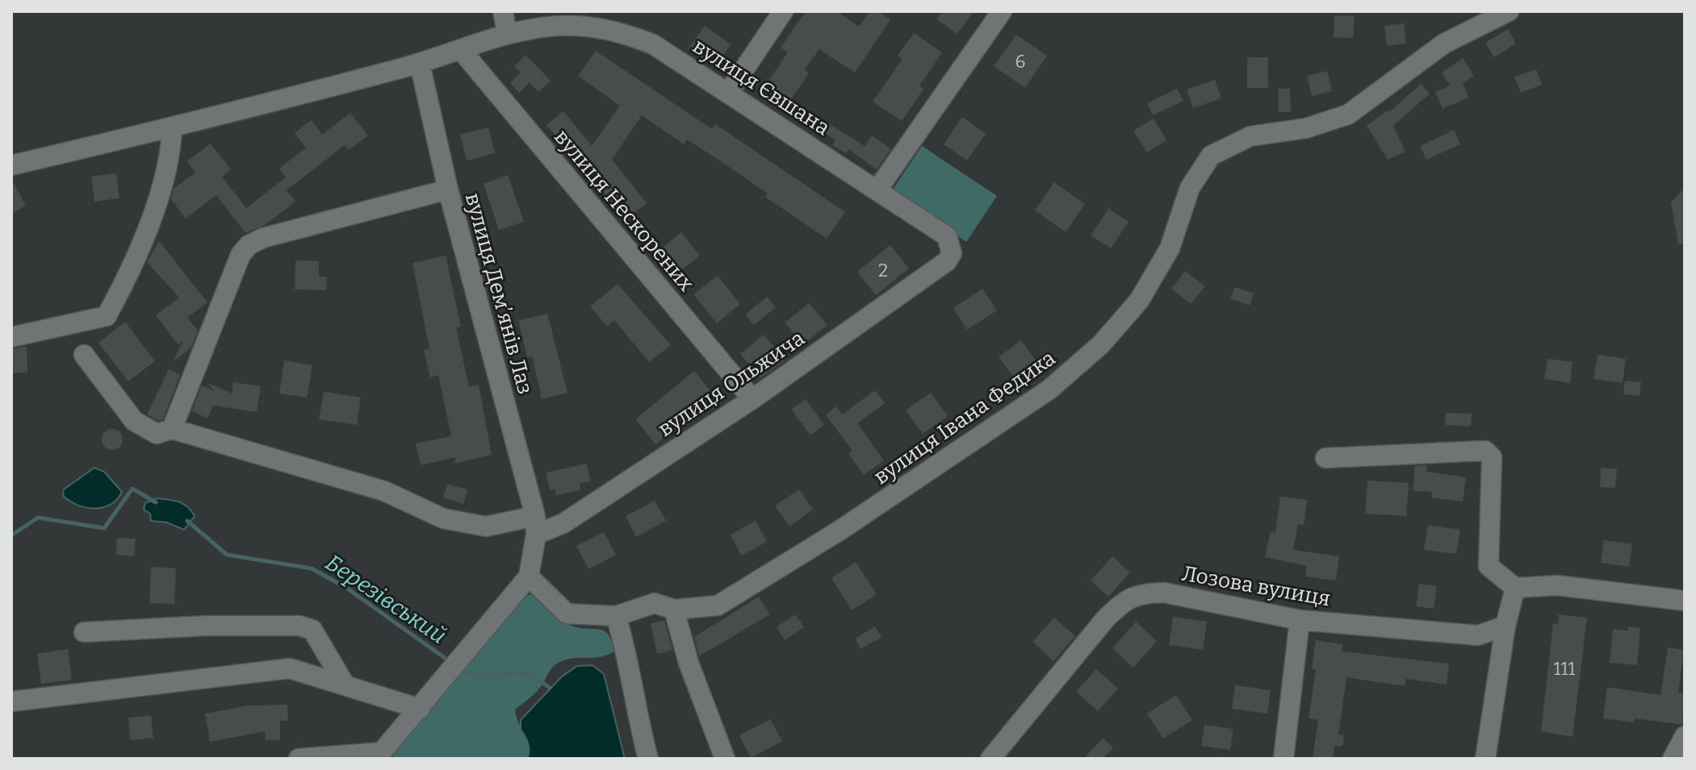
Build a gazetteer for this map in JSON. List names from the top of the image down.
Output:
{
  "streets": {
    "street": [
      "вулиця Євшана",
      "вулиця Нескорених",
      "вулиця Демʼянів Лаз",
      "вулиця Ольжича",
      "вулиця Івана Федика",
      "Лозова вулиця"
    ]
  },
  "crossings": [
    ["вулиця Євшана", "вулиця Нескорених"],
    ["вулиця Євшана", "вулиця Демʼянів Лаз"],
    ["вулиця Євшана", "вулиця Ольжича"],
    ["вулиця Нескорених", "вулиця Ольжича"],
    ["вулиця Демʼянів Лаз", "вулиця Ольжича"]
  ],
  "water": ["Березівський"],
  "house_numbers": ["6", "2", "111"]
}
